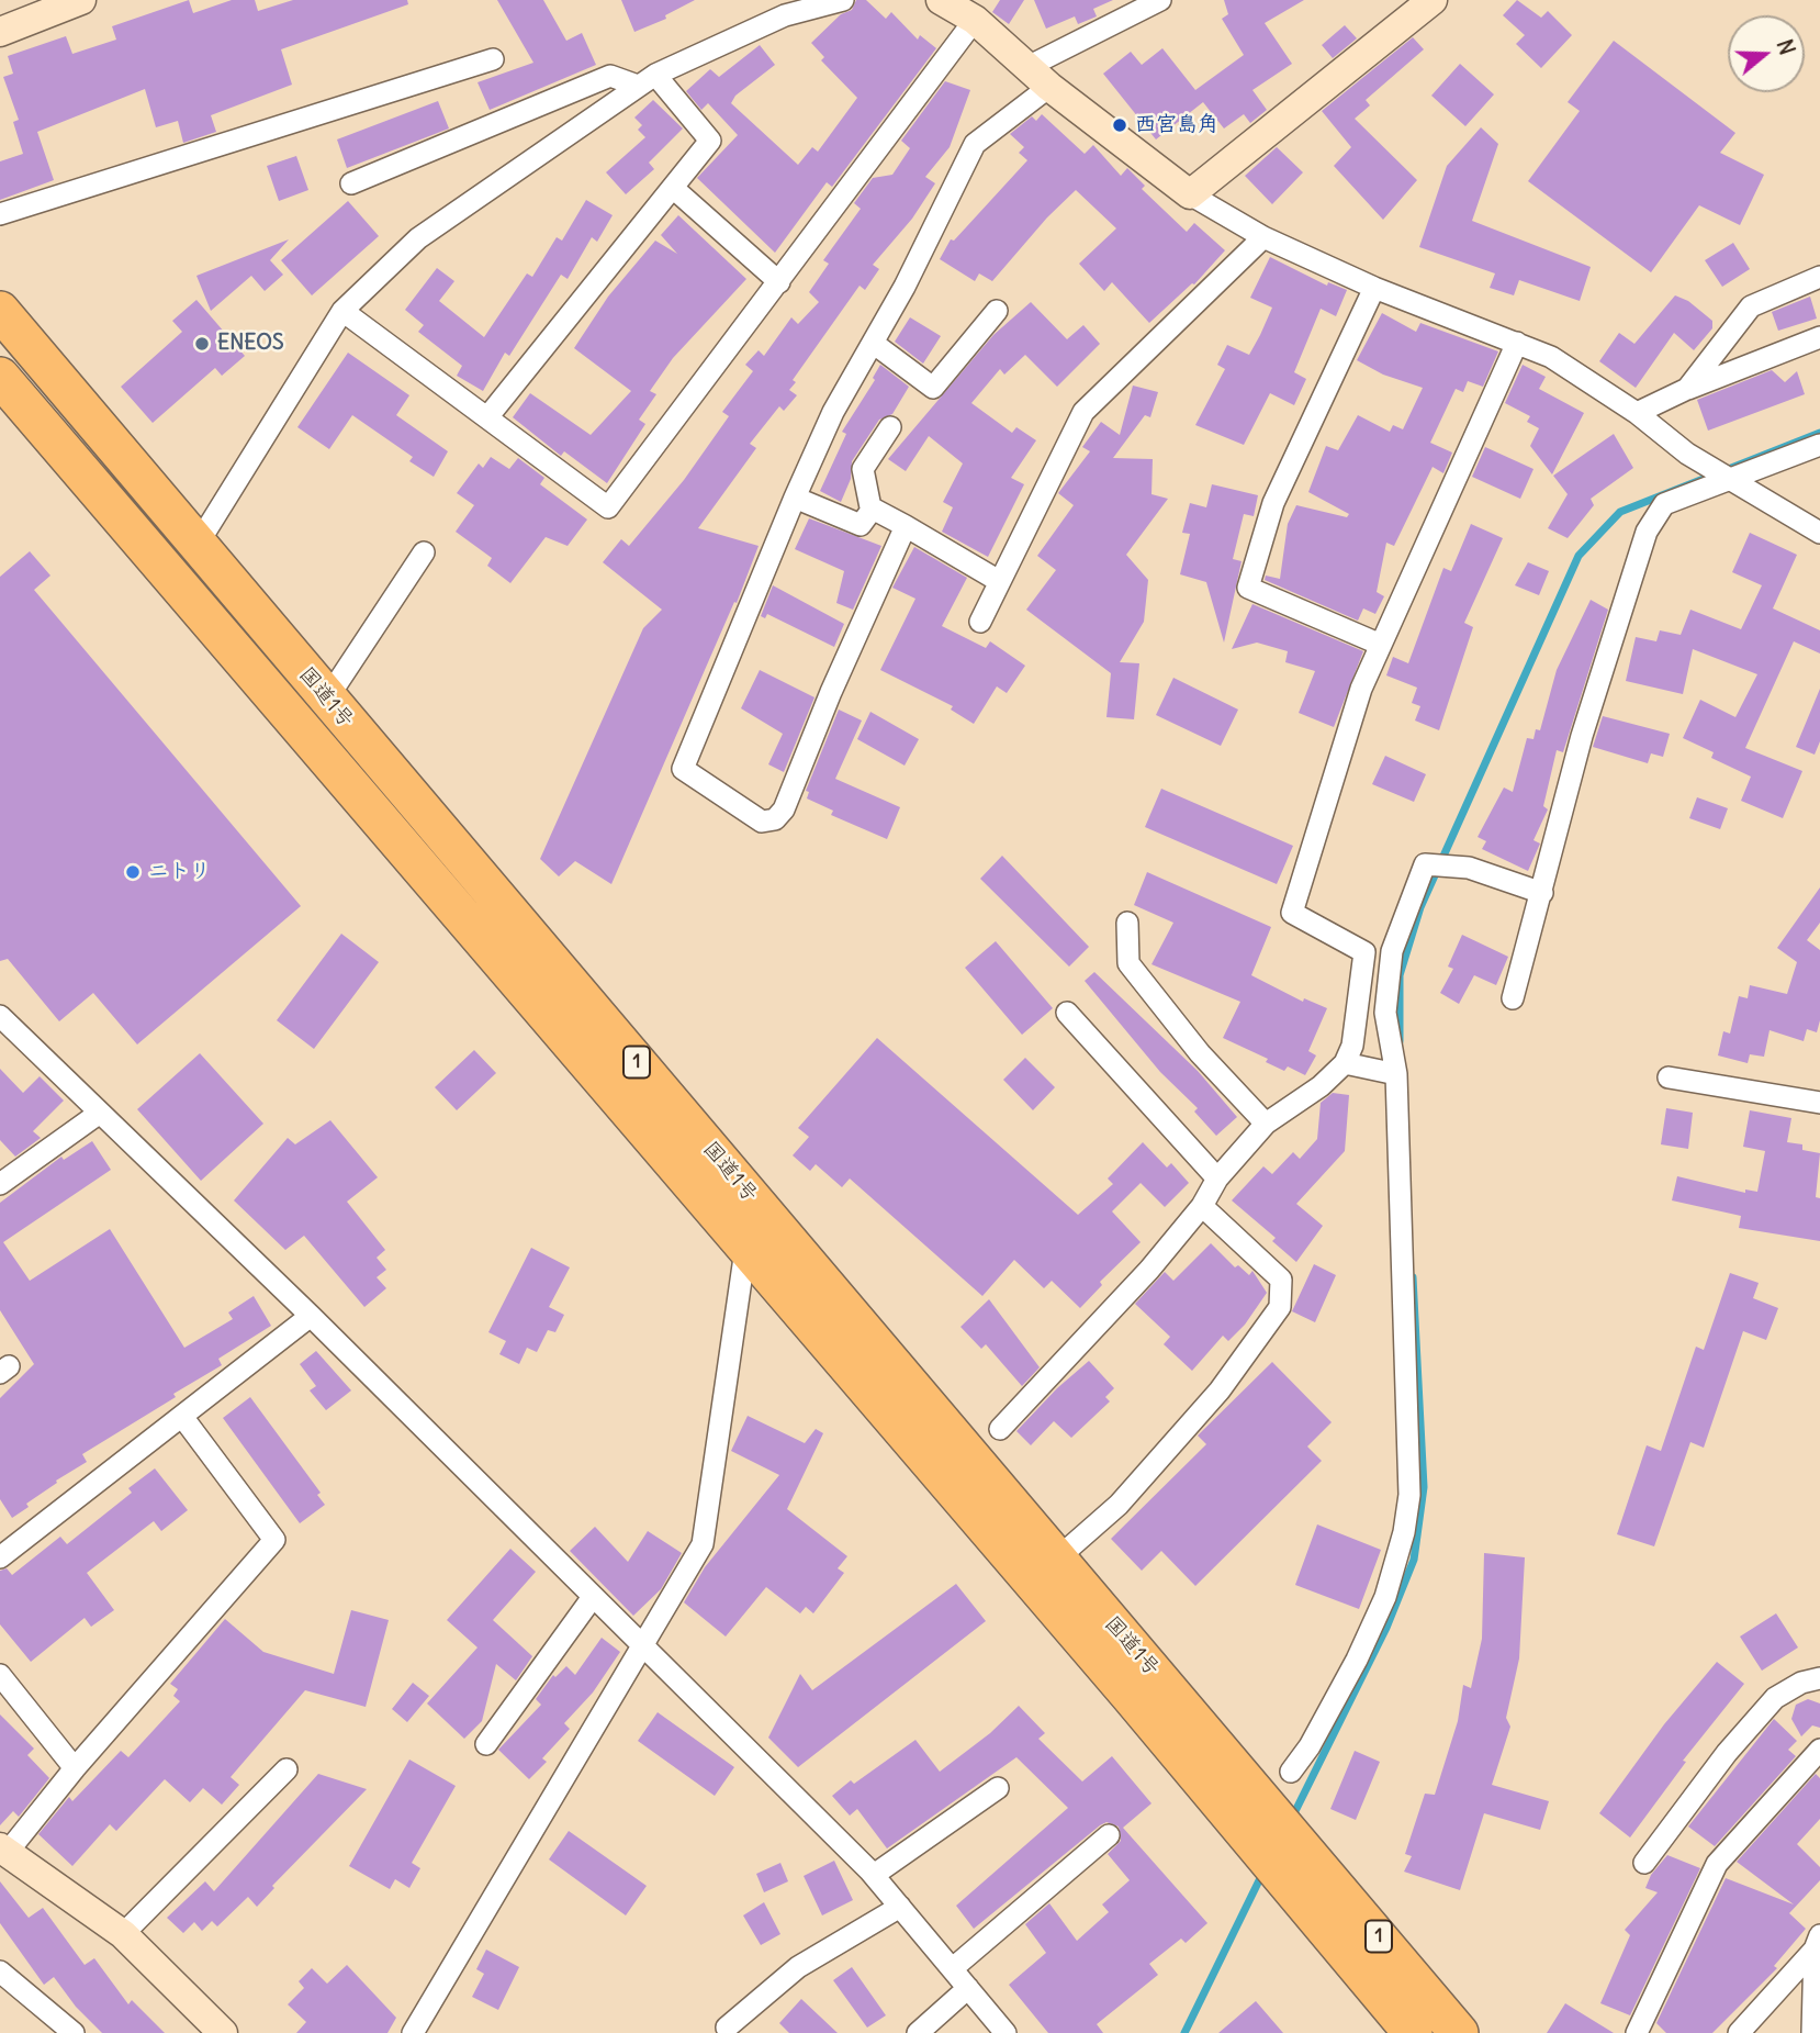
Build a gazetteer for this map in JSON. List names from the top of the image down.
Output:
{
  "streets": {
    "highway": ["国道1号", "1"]
  },
  "places": ["西宮島角", "ENEOS", "ニトリ"],
  "north": "right"
}
